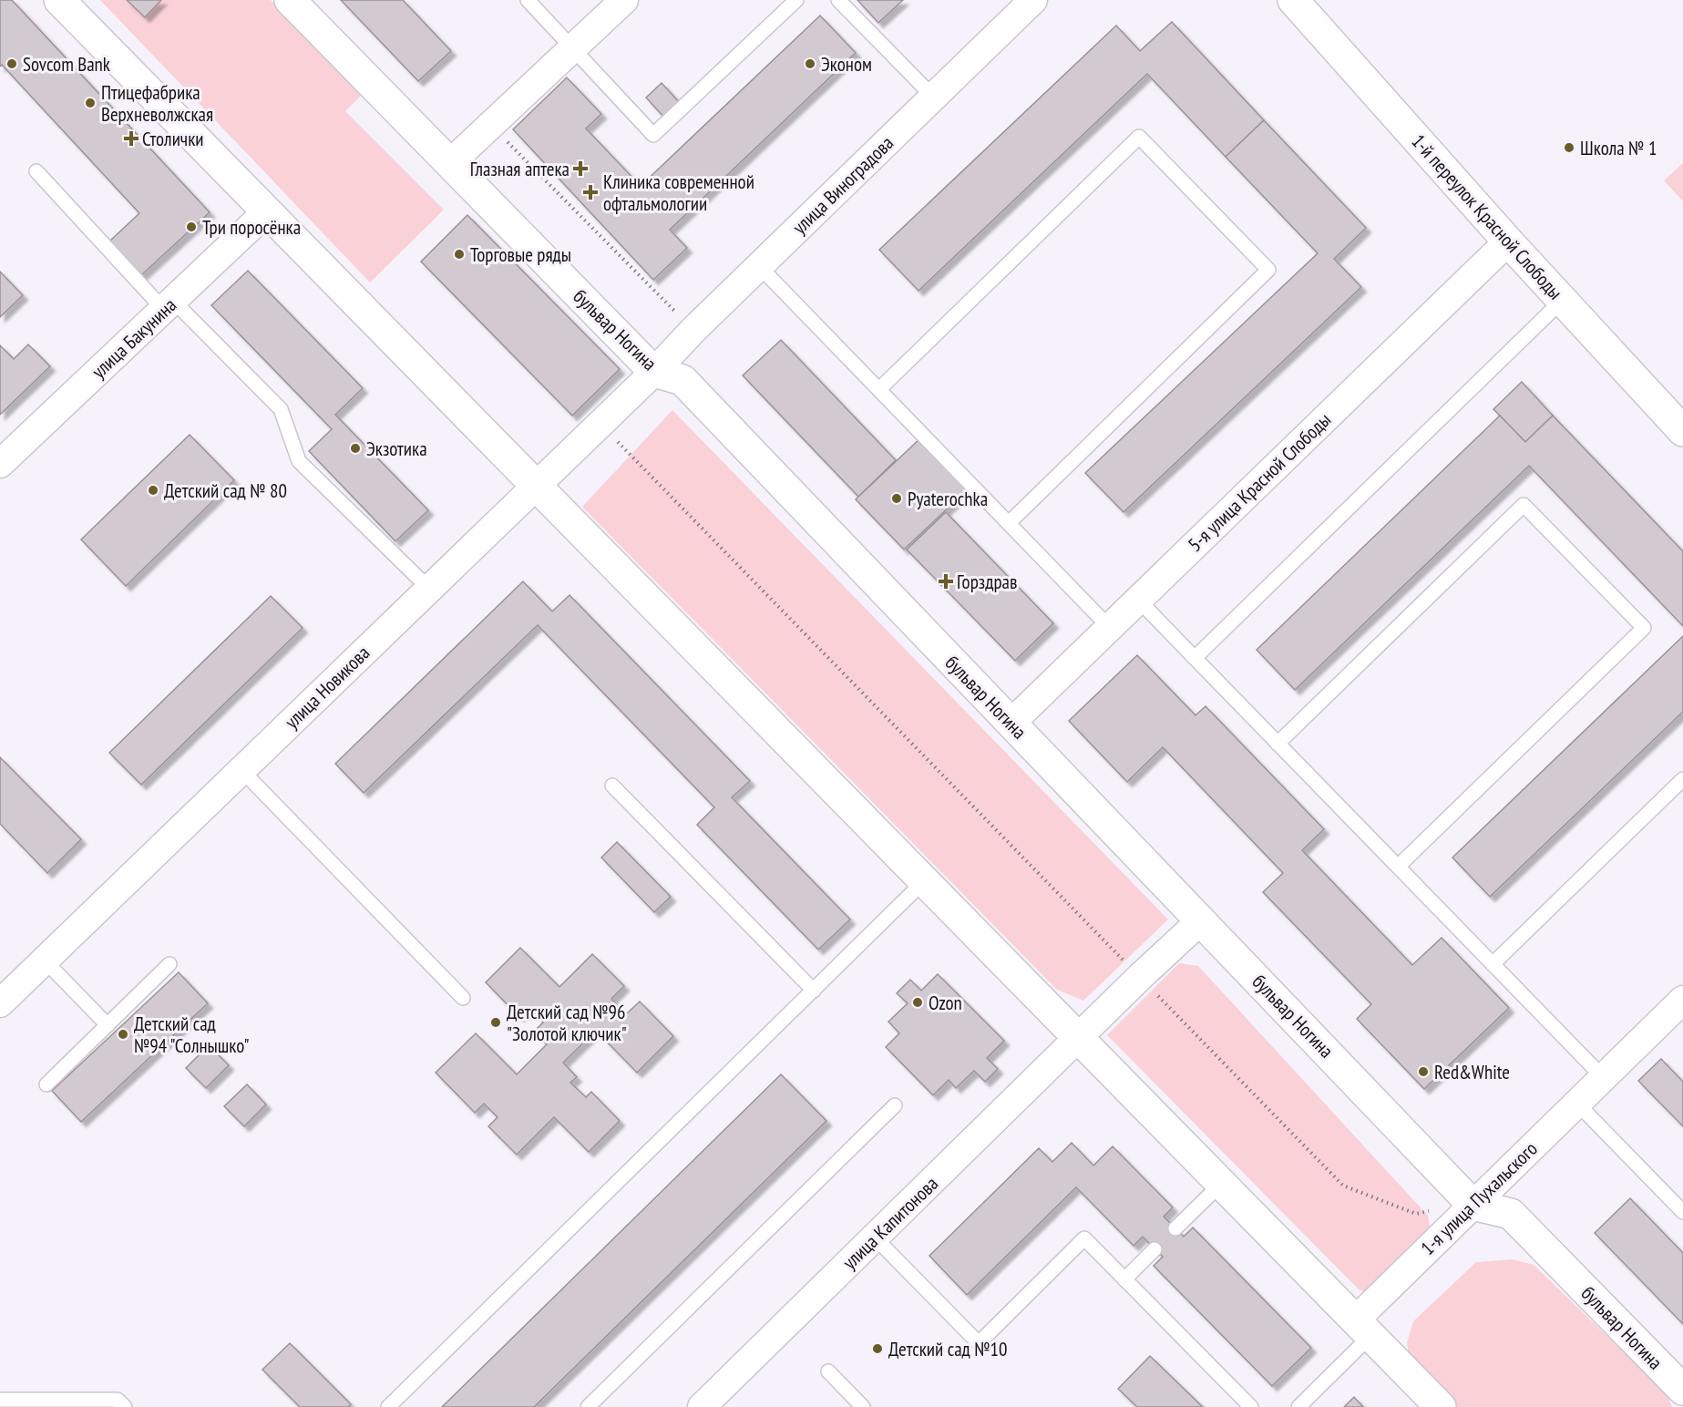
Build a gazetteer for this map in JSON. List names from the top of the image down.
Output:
{
  "streets": {
    "street": [
      "улица Виноградова",
      "1-й переулок Красной Слободы",
      "бульвар Ногина",
      "улица Бакунина",
      "5-я улица Красной Слободы",
      "улица Новикова",
      "1-я улица Пухальского",
      "улица Капитонова"
    ]
  },
  "crossings": [
    ["улица Виноградова", "бульвар Ногина"],
    ["улица Виноградова", "улица Новикова"],
    ["1-й переулок Красной Слободы", "5-я улица Красной Слободы"],
    ["бульвар Ногина", "5-я улица Красной Слободы"],
    ["бульвар Ногина", "улица Новикова"],
    ["бульвар Ногина", "1-я улица Пухальского"],
    ["бульвар Ногина", "улица Капитонова"]
  ],
  "places": {
    "other": [
      "Sovcom Bank",
      "Эконом",
      "Птицефабрика Верхневолжская",
      "Школа № 1",
      "Три поросёнка",
      "Торговые ряды",
      "Экзотика",
      "Детский сад № 80",
      "Pyaterochka",
      "Ozon",
      "Детский сад №96 \"Золотой ключик\"",
      "Детский сад №94 \"Солнышко\"",
      "Red&White",
      "Детский сад №10"
    ],
    "health": [
      "Столички",
      "Глазная аптека",
      "Клиника современной офтальмологии",
      "Горздрав"
    ]
  }
}
